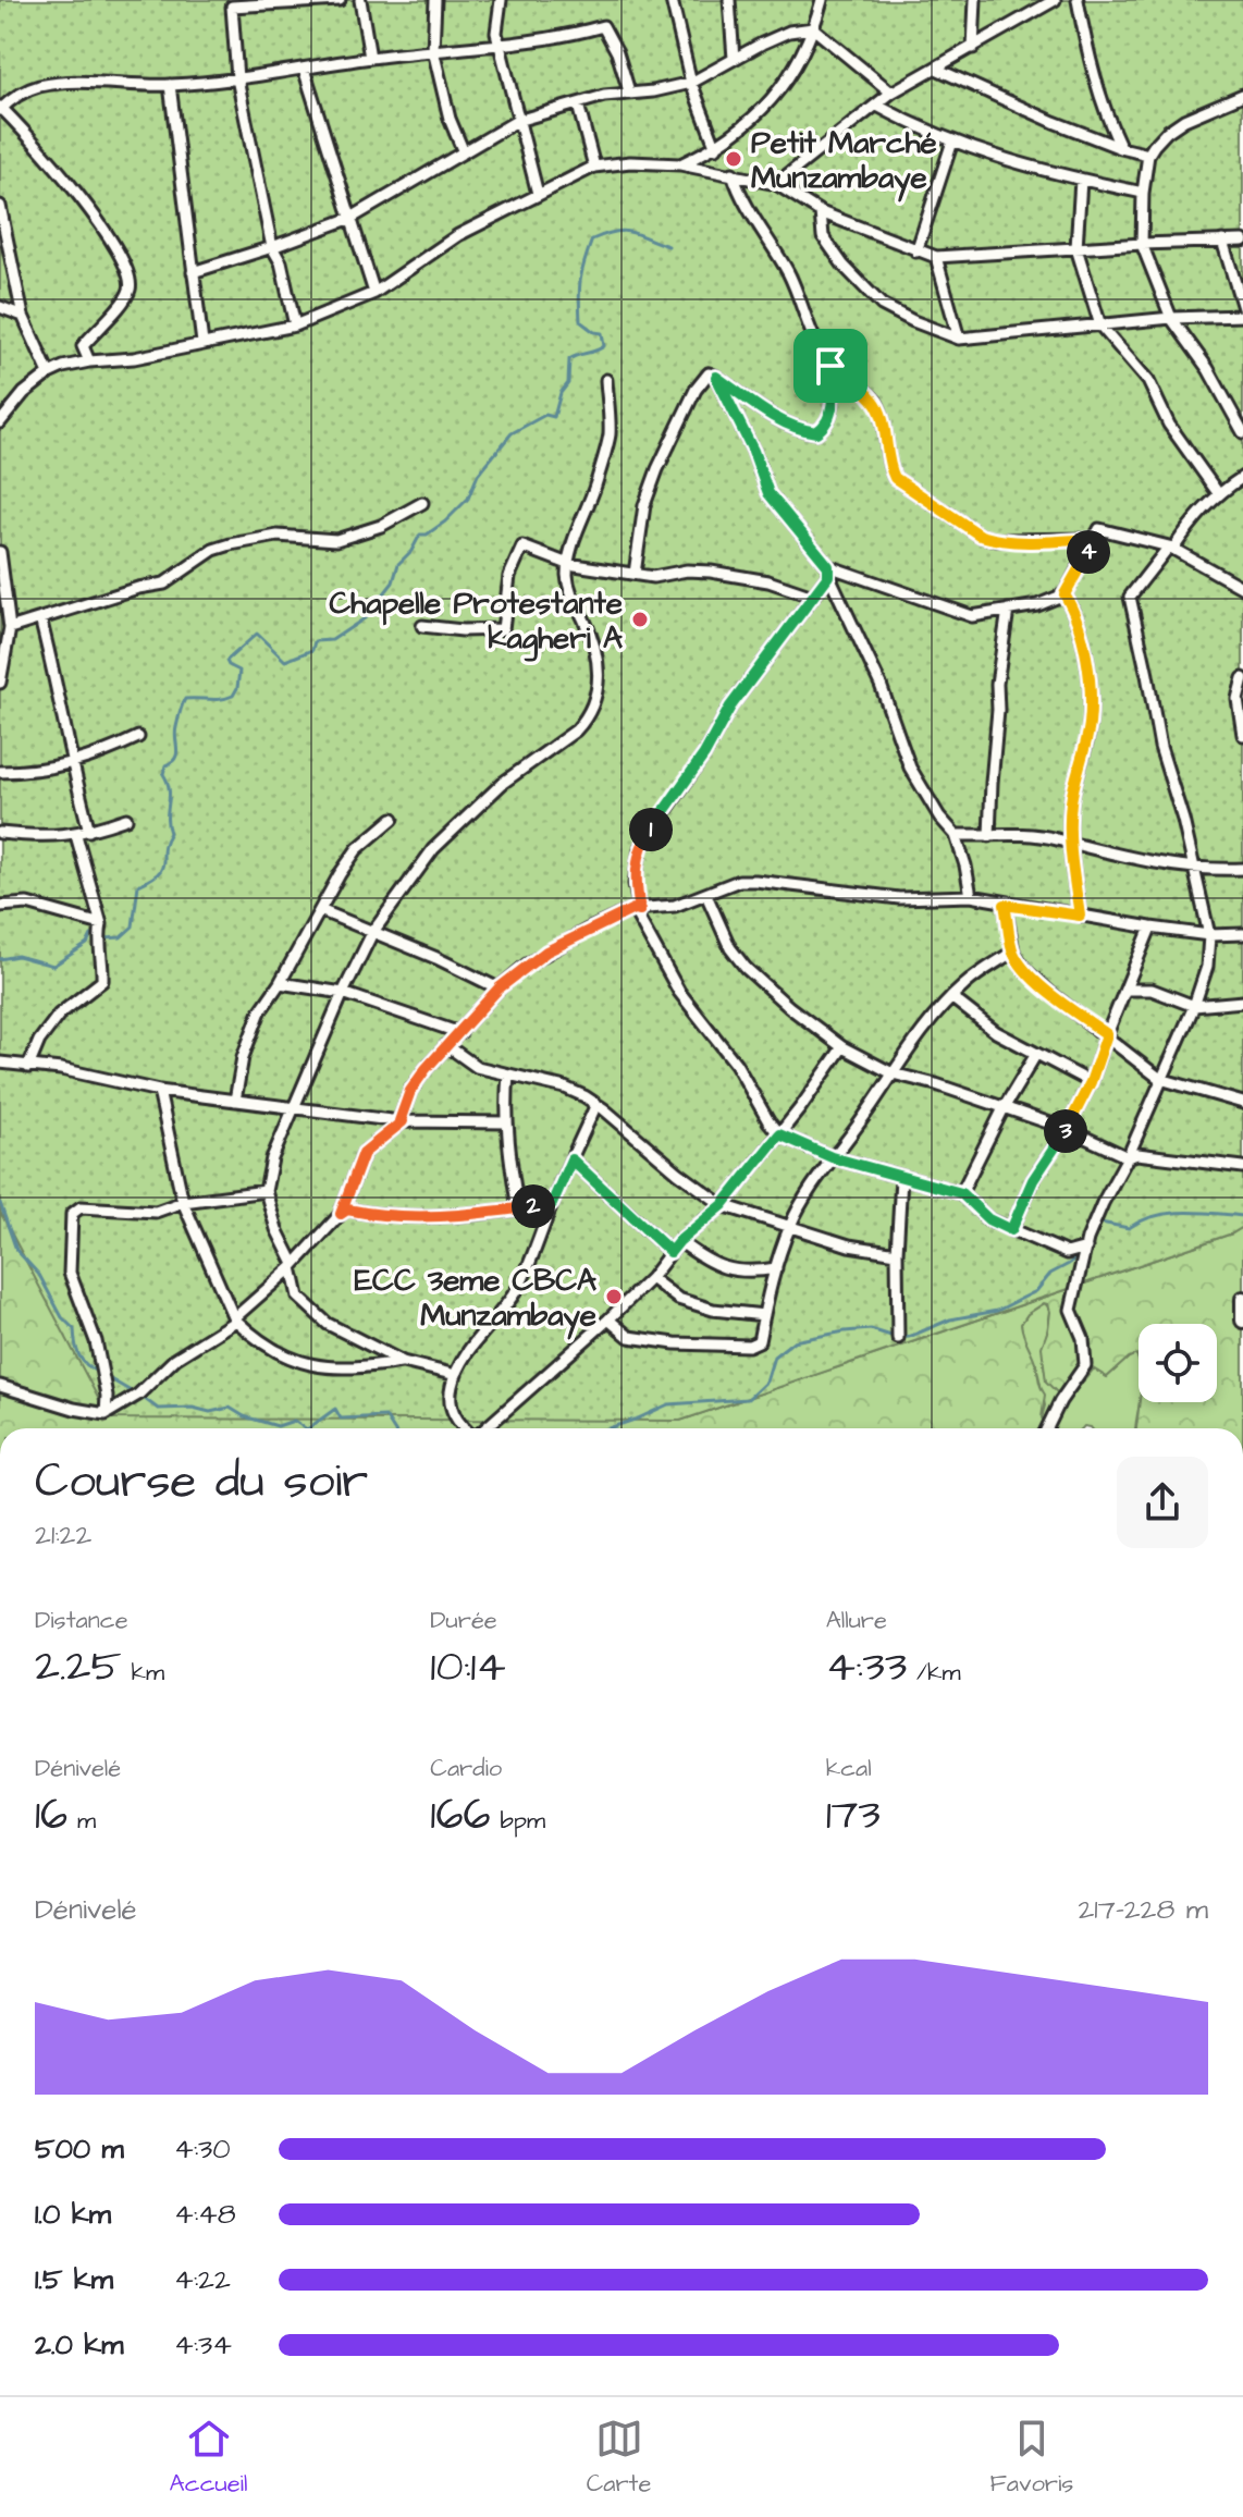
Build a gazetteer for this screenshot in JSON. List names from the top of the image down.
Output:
{
  "places": ["Petit Marché Munzambaye", "Chapelle Protestante kagheri A", "ECC 3eme CBCA Munzambaye"],
  "page": {
    "pins": [
      "4",
      "1",
      "3",
      "2"
    ],
    "heading": ["Course du soir", "21:22"],
    "stats": [
      ["Distance", "2.25 km"],
      ["Durée", "10:14"],
      ["Allure", "4:33 /km"],
      ["Dénivelé", "16 m"],
      ["Cardio", "166 bpm"],
      ["kcal", "173"]
    ],
    "chart": ["Dénivelé", "217–228 m"],
    "list": [
      {
        "name": "500 m",
        "note": "4:30"
      },
      {
        "name": "1.0 km",
        "note": "4:48"
      },
      {
        "name": "1.5 km",
        "note": "4:22"
      },
      {
        "name": "2.0 km",
        "note": "4:34"
      }
    ],
    "tabs": ["Accueil", "Carte", "Favoris"]
  }
}
